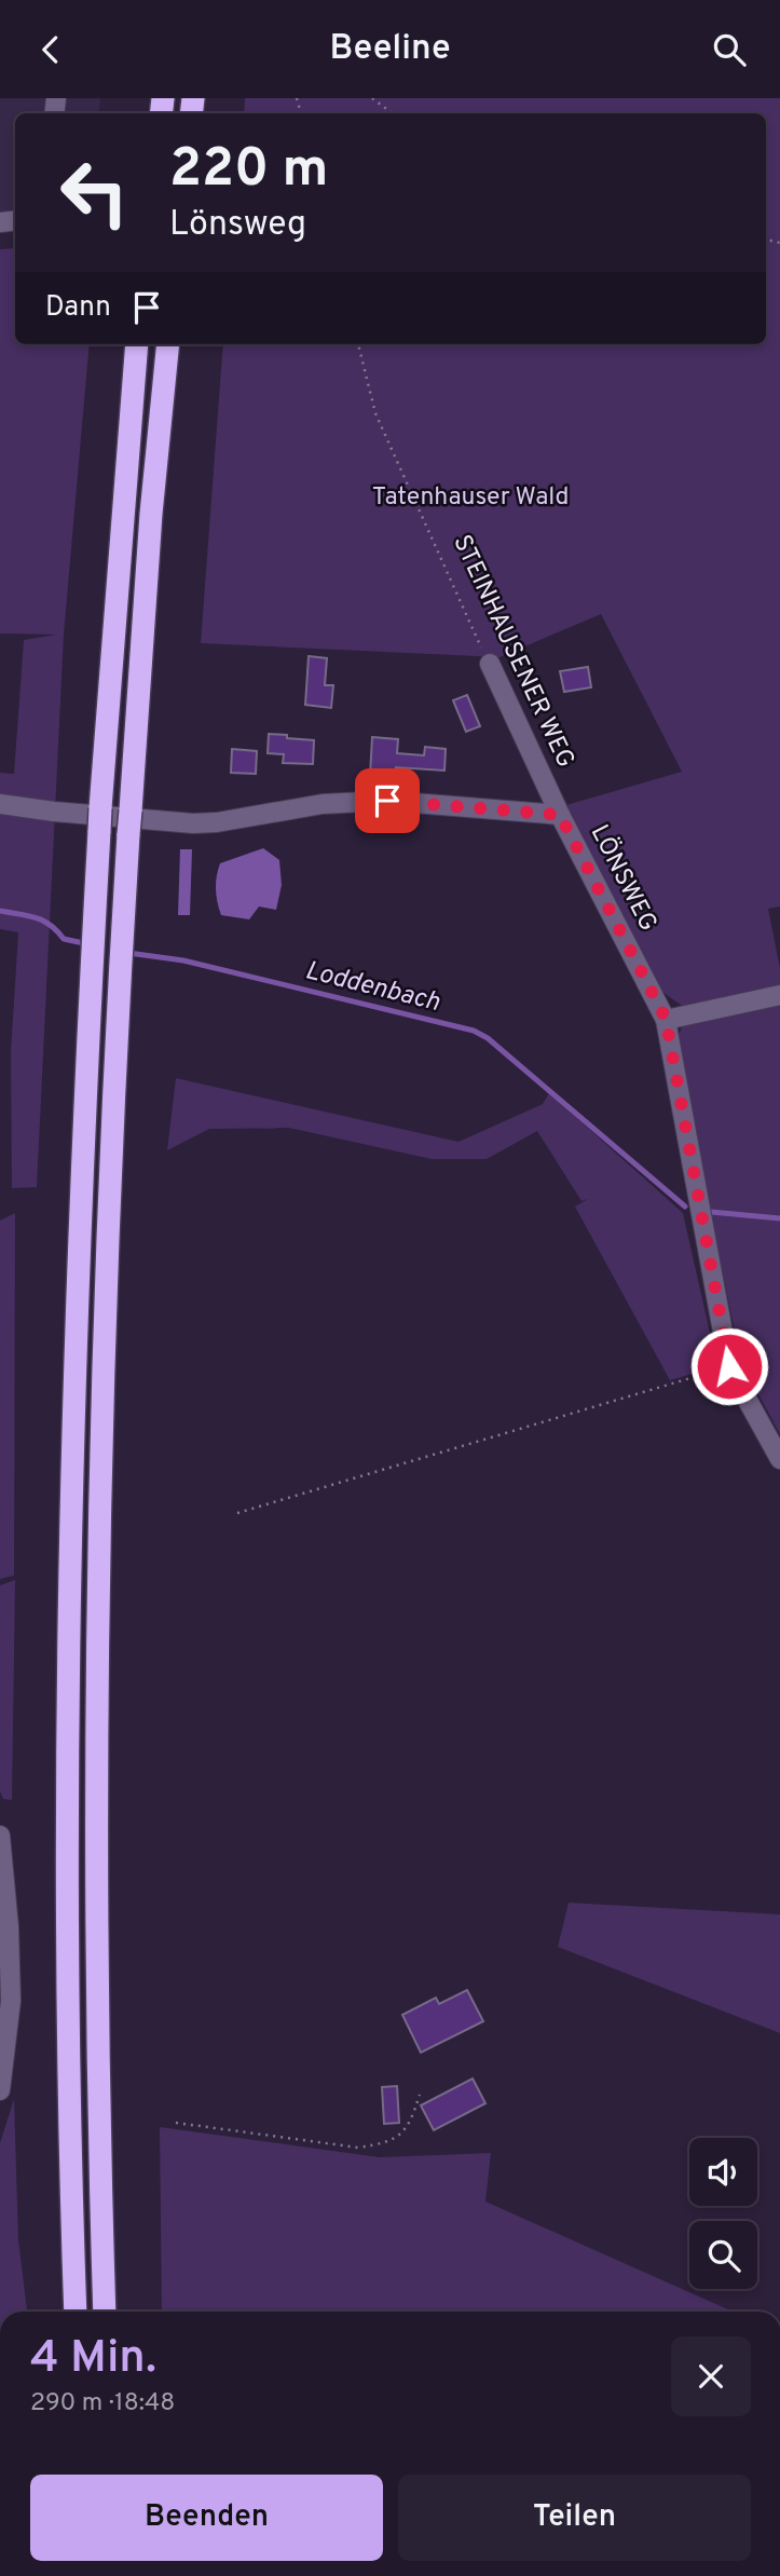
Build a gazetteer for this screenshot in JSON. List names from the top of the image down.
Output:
{
  "streets": {
    "street": ["STEINHAUSENER WEG", "LÖNSWEG"]
  },
  "crossings": [
    ["STEINHAUSENER WEG", "LÖNSWEG"]
  ],
  "water": ["Loddenbach"],
  "parks": ["Tatenhauser Wald"],
  "page": {
    "header": "Beeline",
    "turn": ["220 m", "Lönsweg"],
    "then": "Dann",
    "heading": ["4 Min.", "290 m · 18:48"],
    "buttons": ["Beenden", "Teilen"]
  }
}
